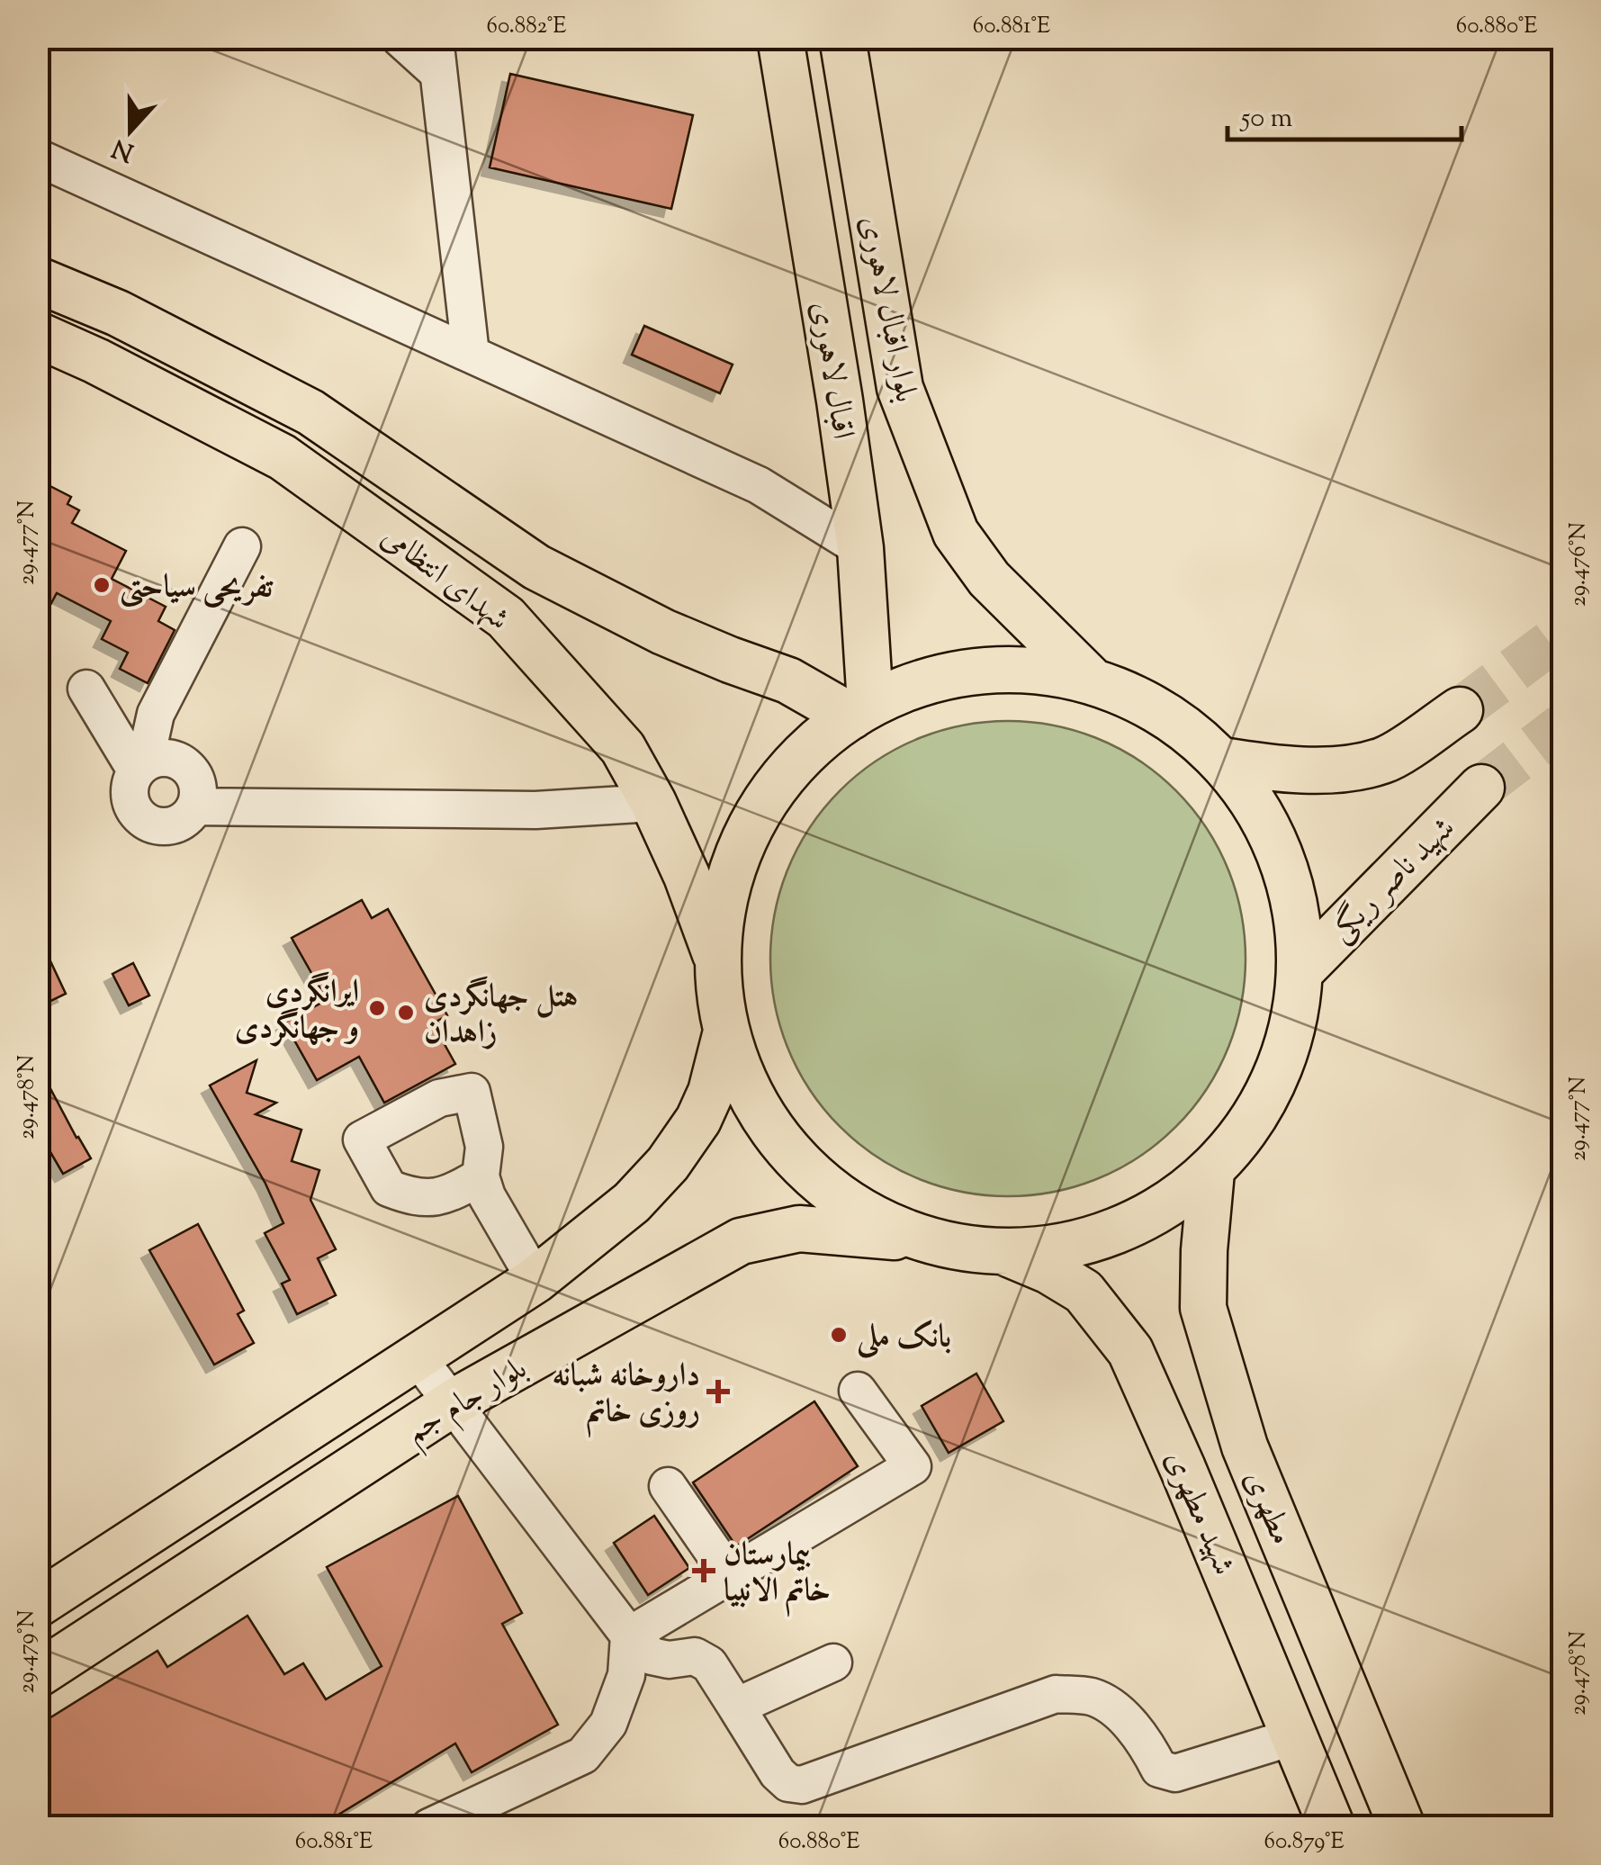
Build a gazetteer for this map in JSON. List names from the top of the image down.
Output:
{
  "streets": {
    "main road": [
      "بلوار اقبال لاهوری",
      "اقبال لاهوری",
      "شهدای انتظامی",
      "شهید ناصر ریگی",
      "بلوار جام جم",
      "مطهری",
      "شهید مطهری"
    ]
  },
  "crossings": [
    ["اقبال لاهوری", "شهدای انتظامی"]
  ],
  "places": {
    "other": [
      "تفریحی سیاحتی",
      "ایرانگردی و جهانگردی",
      "هتل جهانگردی زاهدان",
      "بانک ملی"
    ],
    "health": ["داروخانه شبانه روزی خاتم", "بیمارستان خاتم الانبیا"]
  },
  "scale_bar": "50 m",
  "north": "bottom",
  "coordinates": [
    "60.882°E",
    "60.881°E",
    "60.880°E",
    "29.477°N",
    "29.476°N",
    "29.478°N",
    "29.479°N",
    "60.879°E"
  ]
}
